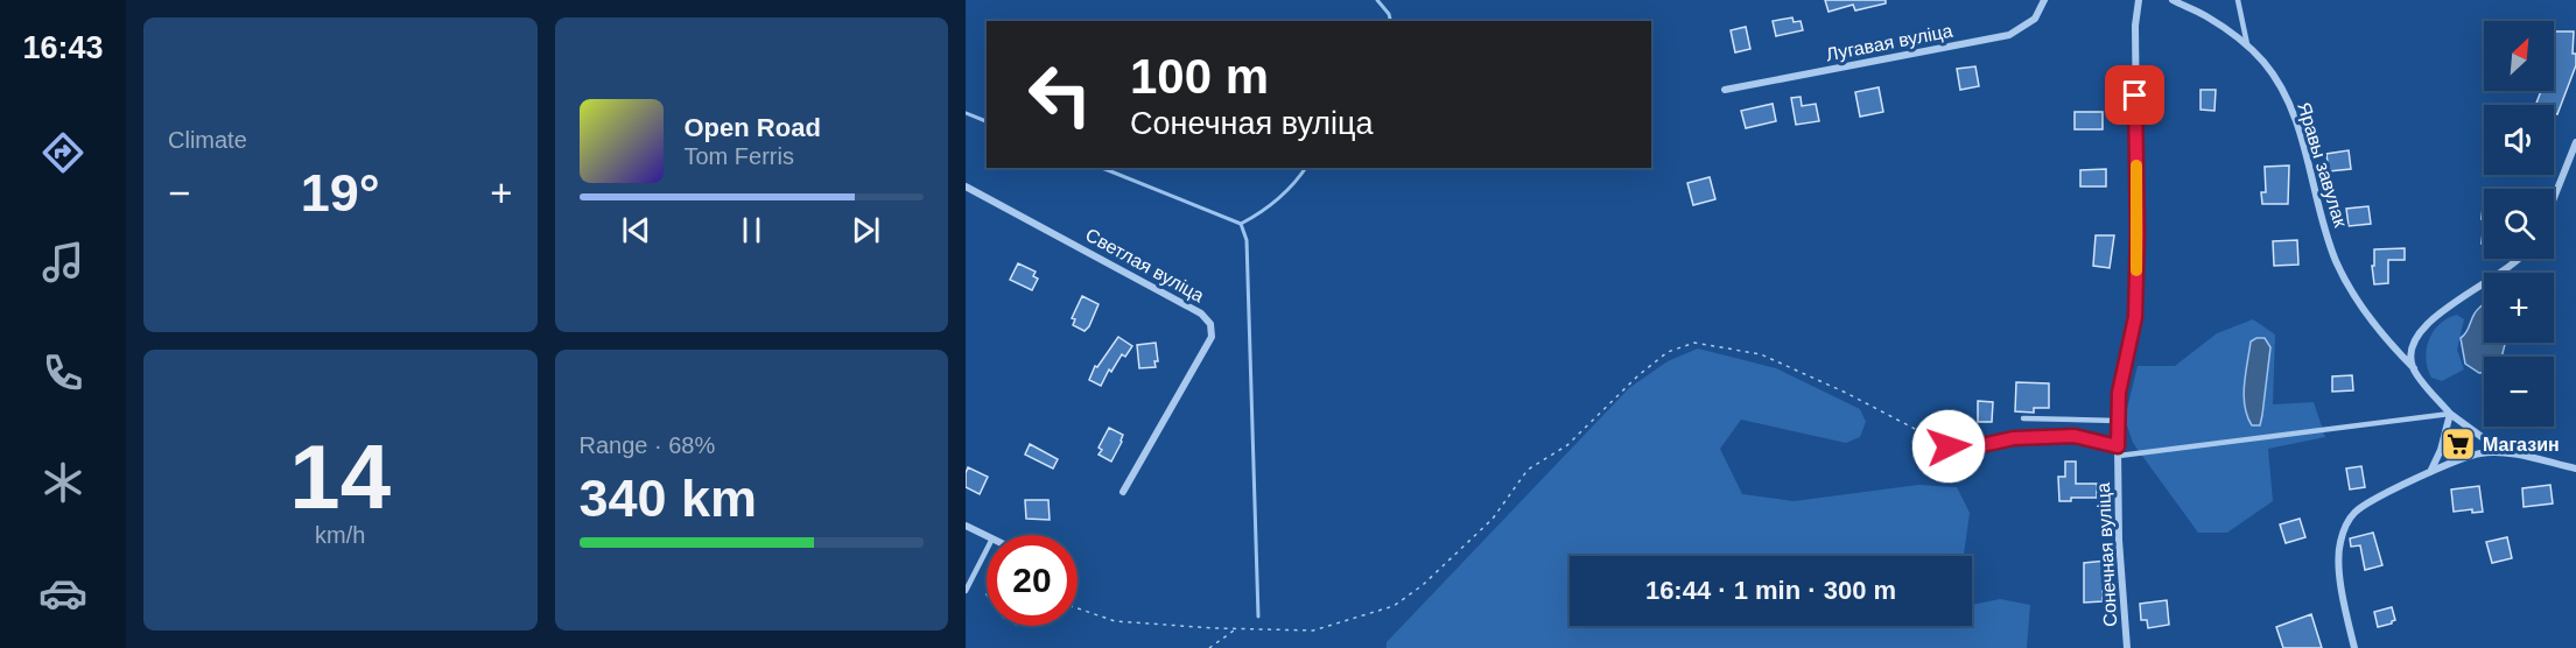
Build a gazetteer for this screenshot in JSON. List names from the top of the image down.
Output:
{
  "streets": {
    "street": [
      "Лугавая вуліца",
      "Яравы завулак",
      "Светлая вуліца",
      "Сонечная вуліца"
    ]
  },
  "places": {
    "supermarket": ["Магазин"]
  },
  "north": "top right",
  "page": {
    "tabs": "16:43",
    "tile": [
      "Climate",
      ["14", "km/h"],
      ["Range · 68%", "340 km"]
    ],
    "map_buttons": ["+", "−"],
    "turn": ["100 m", "Сонечная вуліца"],
    "song": ["Open Road", "Tom Ferris"],
    "heat": ["−", "19°", "+"],
    "limit": "20",
    "trip": "16:44 · 1 min · 300 m"
  }
}
